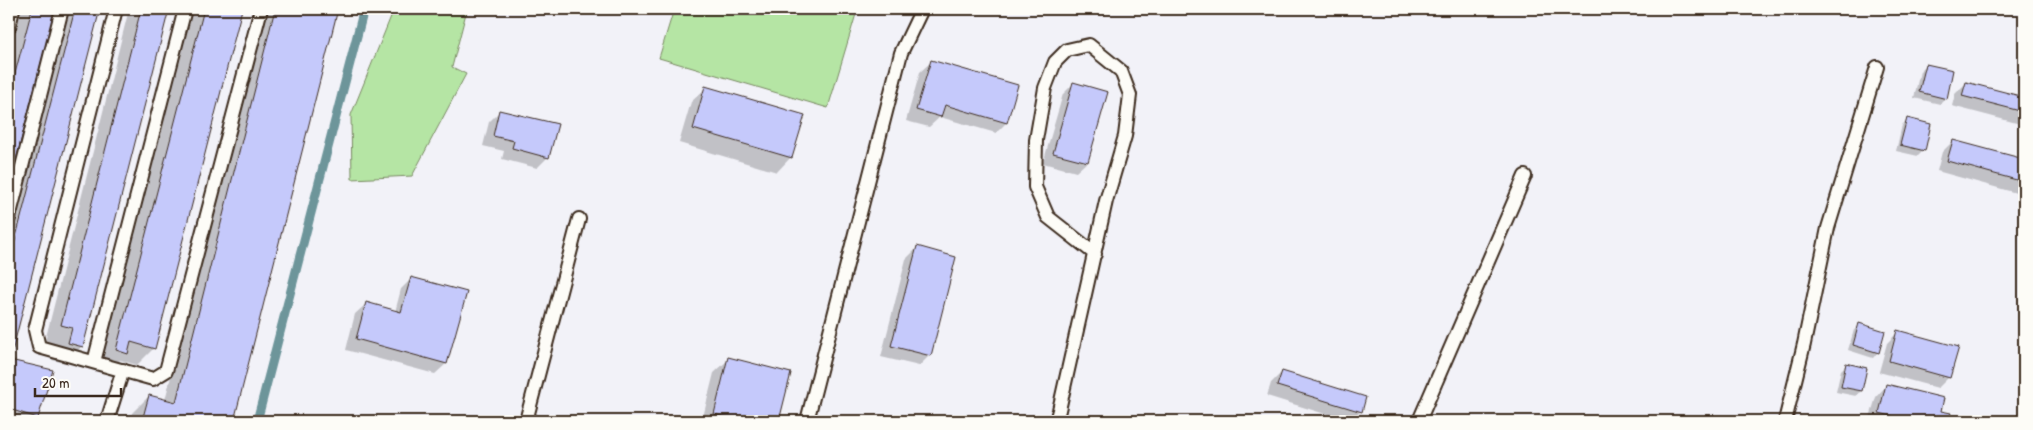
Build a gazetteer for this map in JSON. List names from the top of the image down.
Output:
{
  "scale_bar": "20 m"
}
